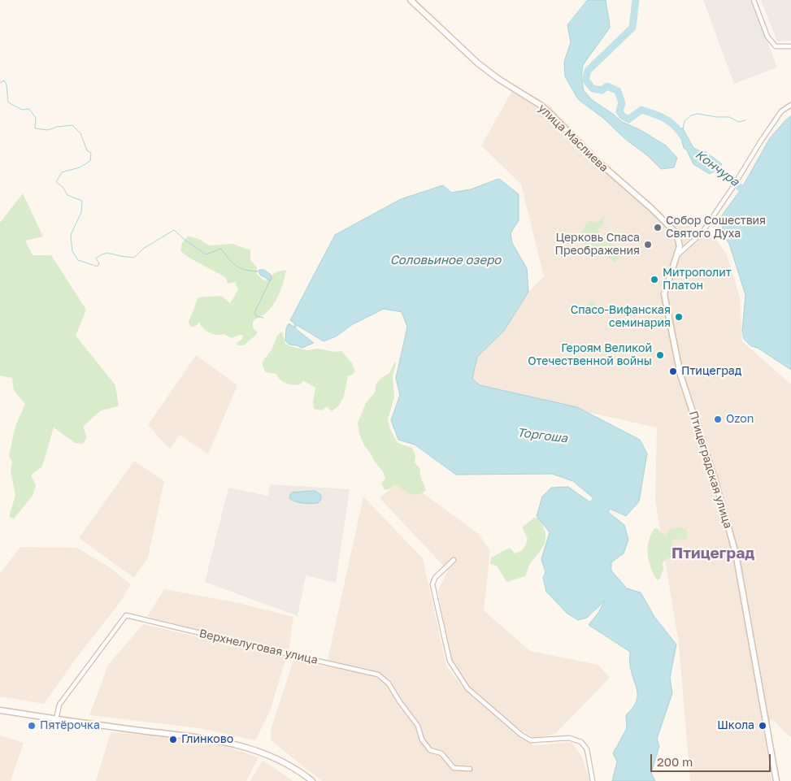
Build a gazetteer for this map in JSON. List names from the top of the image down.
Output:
{
  "streets": {
    "street": ["улица Маслиева", "Птицеградская улица", "Верхнелуговая улица"]
  },
  "crossings": [
    ["улица Маслиева", "Птицеградская улица"]
  ],
  "districts": ["Птицеград"],
  "water": ["Кончура", "Соловьиное озеро", "Торгоша"],
  "places": [
    "Собор Сошествия Святого Духа",
    "Церковь Спаса Преображения",
    "Митрополит Платон",
    "Спасо-Вифанская семинария",
    "Героям Великой Отечественной войны",
    "Птицеград",
    "Ozon",
    "Пятёрочка",
    "Школа",
    "Глинково"
  ],
  "scale_bar": "200 m"
}
